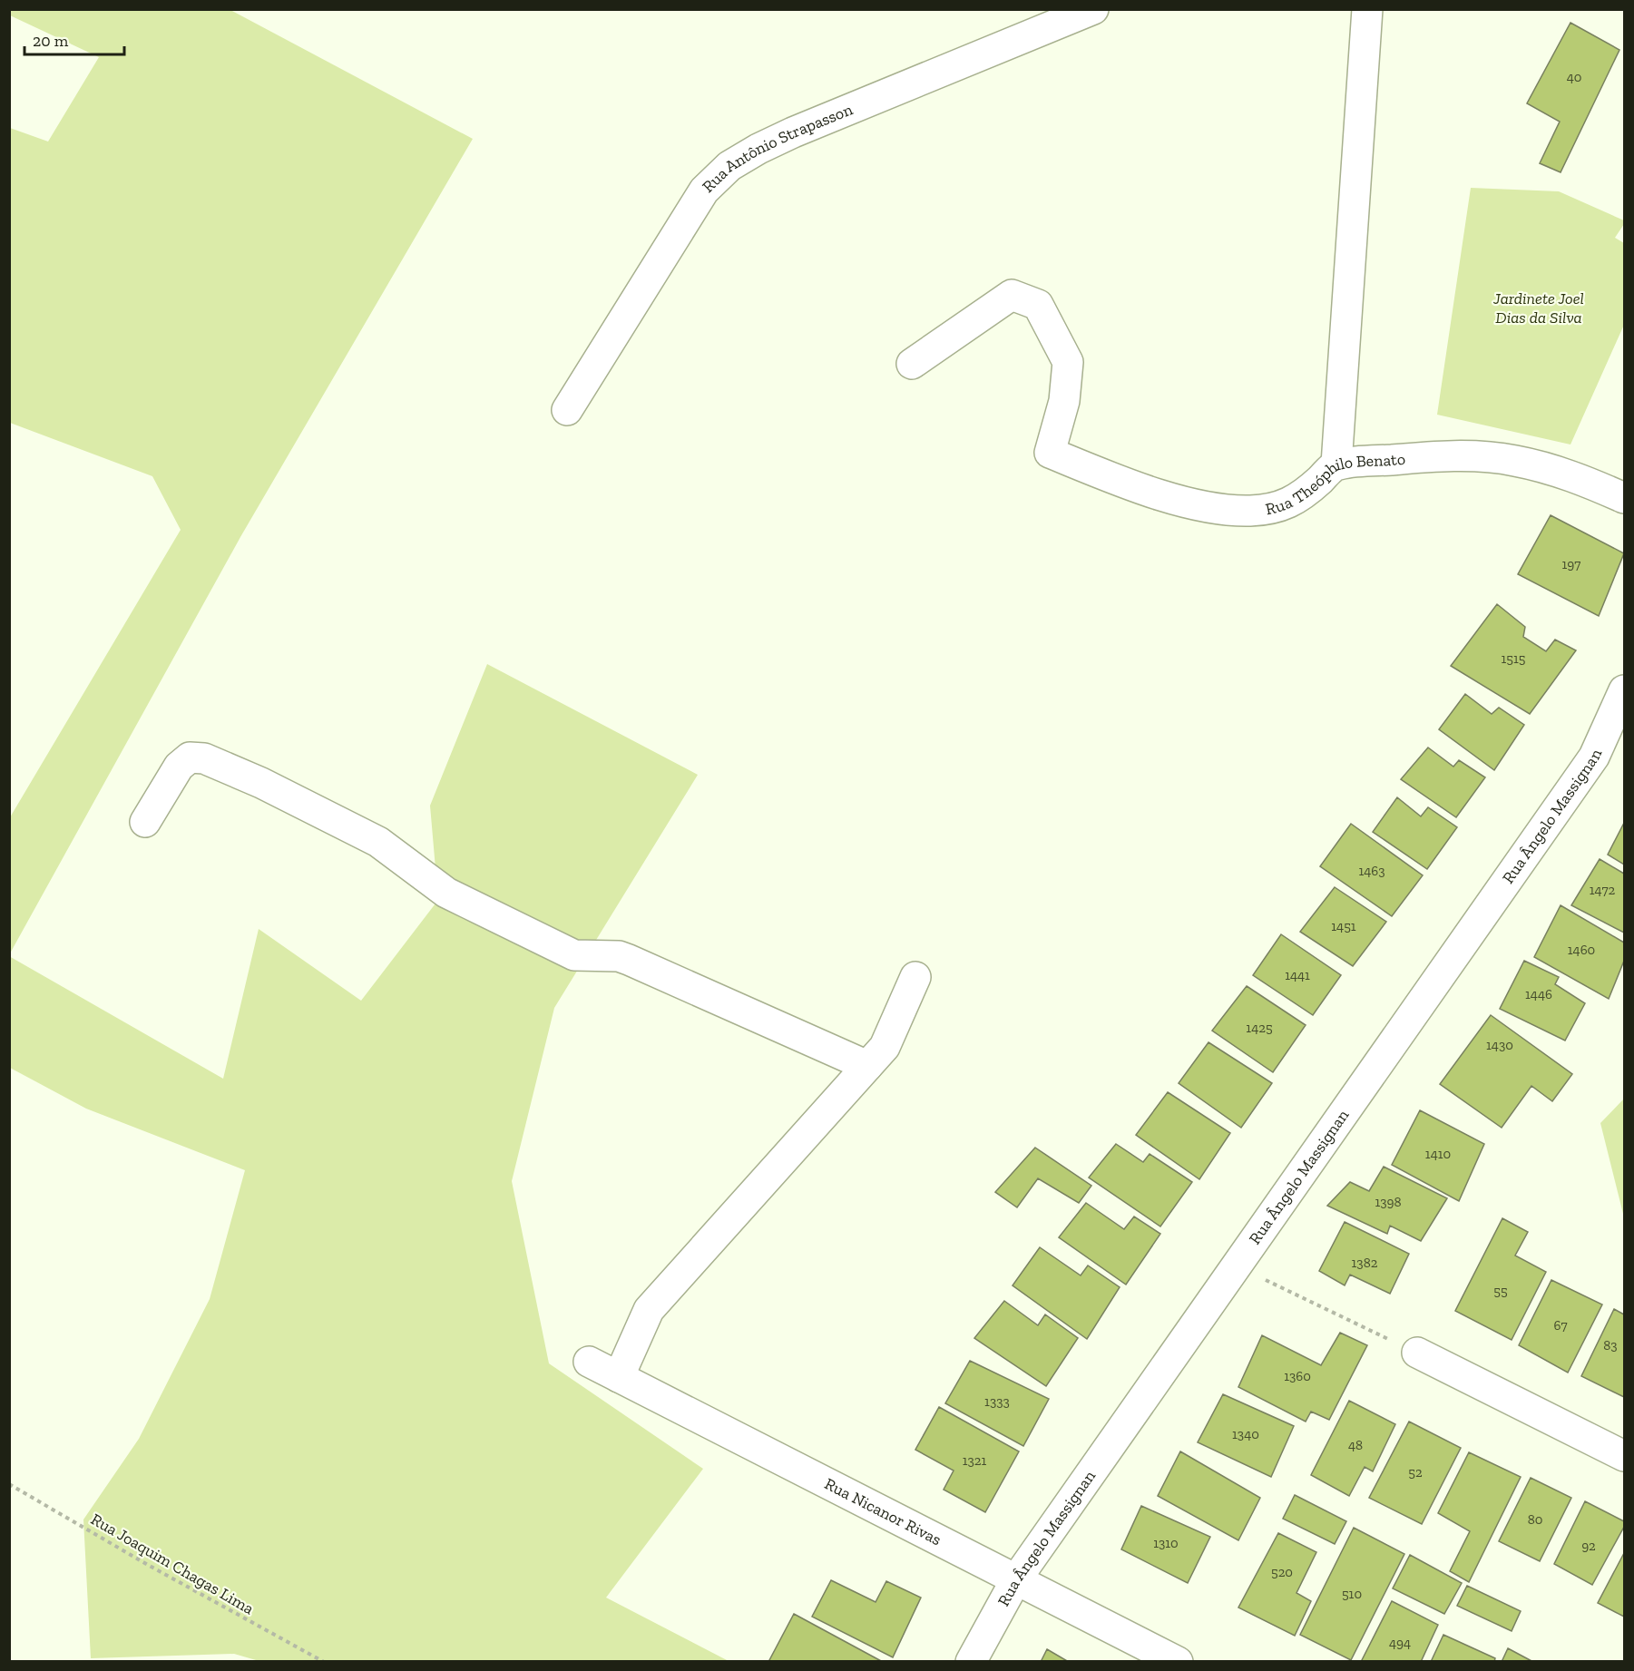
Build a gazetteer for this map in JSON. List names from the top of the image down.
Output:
{
  "streets": {
    "street": [
      "Rua Antônio Strapasson",
      "Rua Theóphilo Benato",
      "Rua Ângelo Massignan",
      "Rua Nicanor Rivas"
    ],
    "path": ["Rua Joaquim Chagas Lima"]
  },
  "crossings": [
    ["Rua Ângelo Massignan", "Rua Nicanor Rivas"]
  ],
  "parks": ["Jardinete Joel Dias da Silva"],
  "house_numbers": [
    "40",
    "197",
    "1515",
    "1463",
    "1472",
    "1451",
    "1460",
    "1441",
    "1446",
    "1425",
    "1430",
    "1410",
    "1398",
    "1382",
    "55",
    "67",
    "83",
    "1360",
    "1333",
    "1340",
    "48",
    "1321",
    "52",
    "80",
    "1310",
    "92",
    "520",
    "510",
    "494"
  ],
  "scale_bar": "20 m"
}
